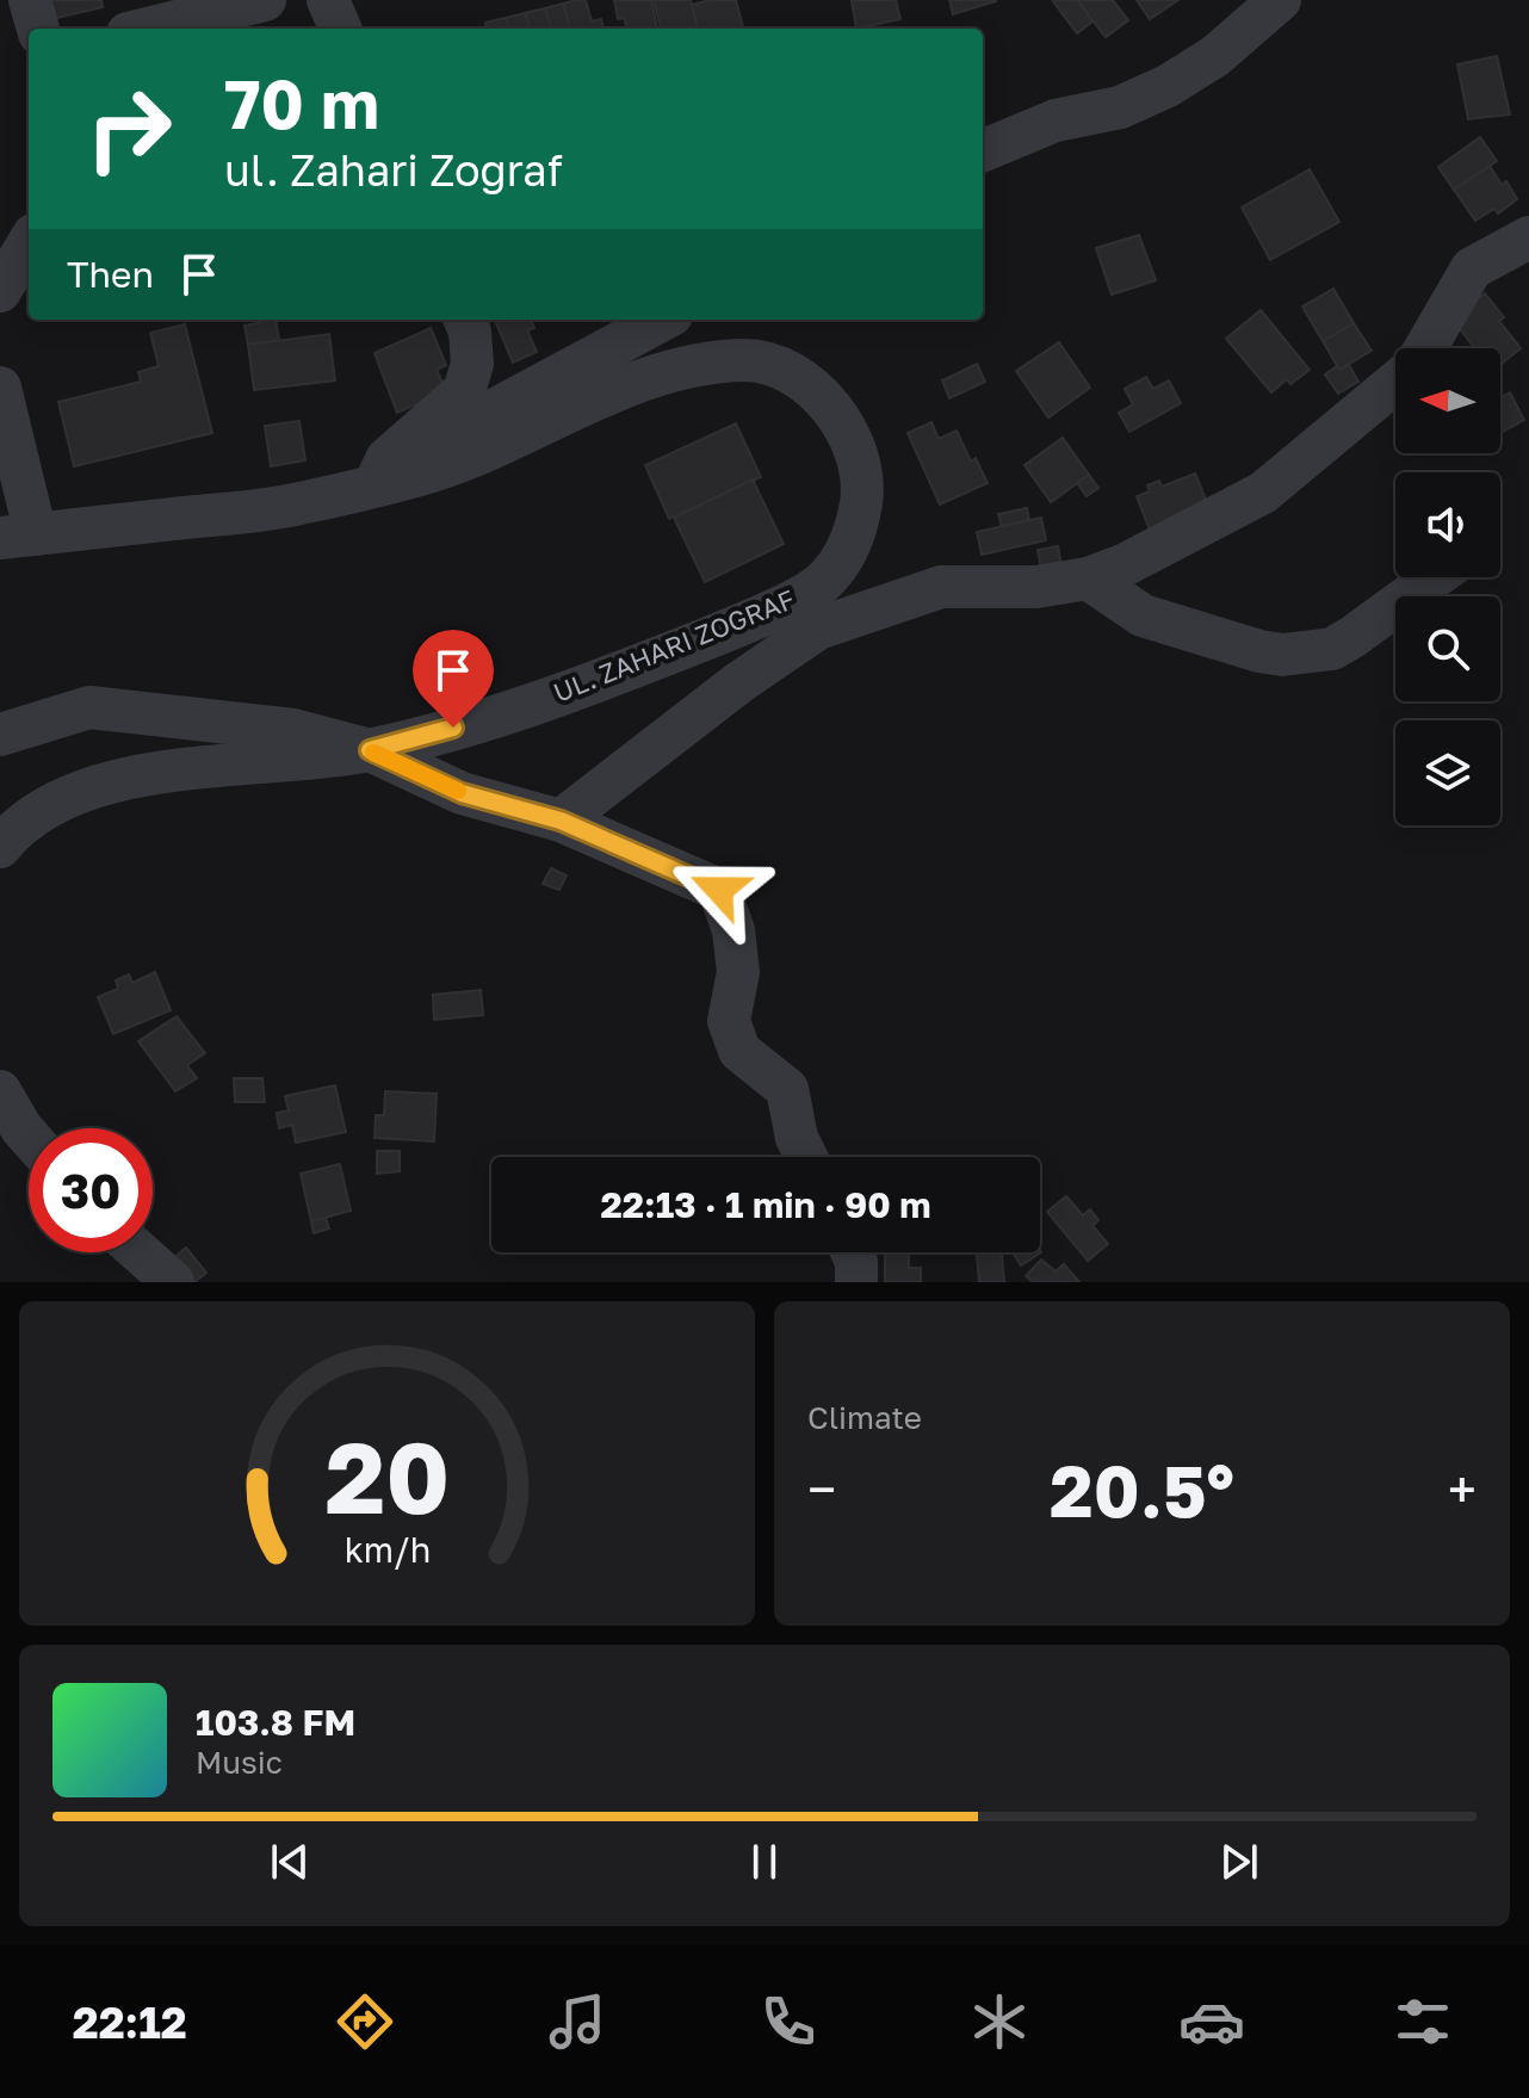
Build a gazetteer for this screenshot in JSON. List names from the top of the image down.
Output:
{
  "streets": {
    "street": ["UL. ZAHARI ZOGRAF"]
  },
  "north": "left",
  "page": {
    "turn": ["70 m", "ul. Zahari Zograf"],
    "then": "Then",
    "limit": "30",
    "trip": "22:13 · 1 min · 90 m",
    "tile": "Climate",
    "heat": ["−", "20.5°", "+"],
    "song": ["103.8 FM", "Music"],
    "tabs": "22:12",
    "gauge": ["20", "km/h"]
  }
}
